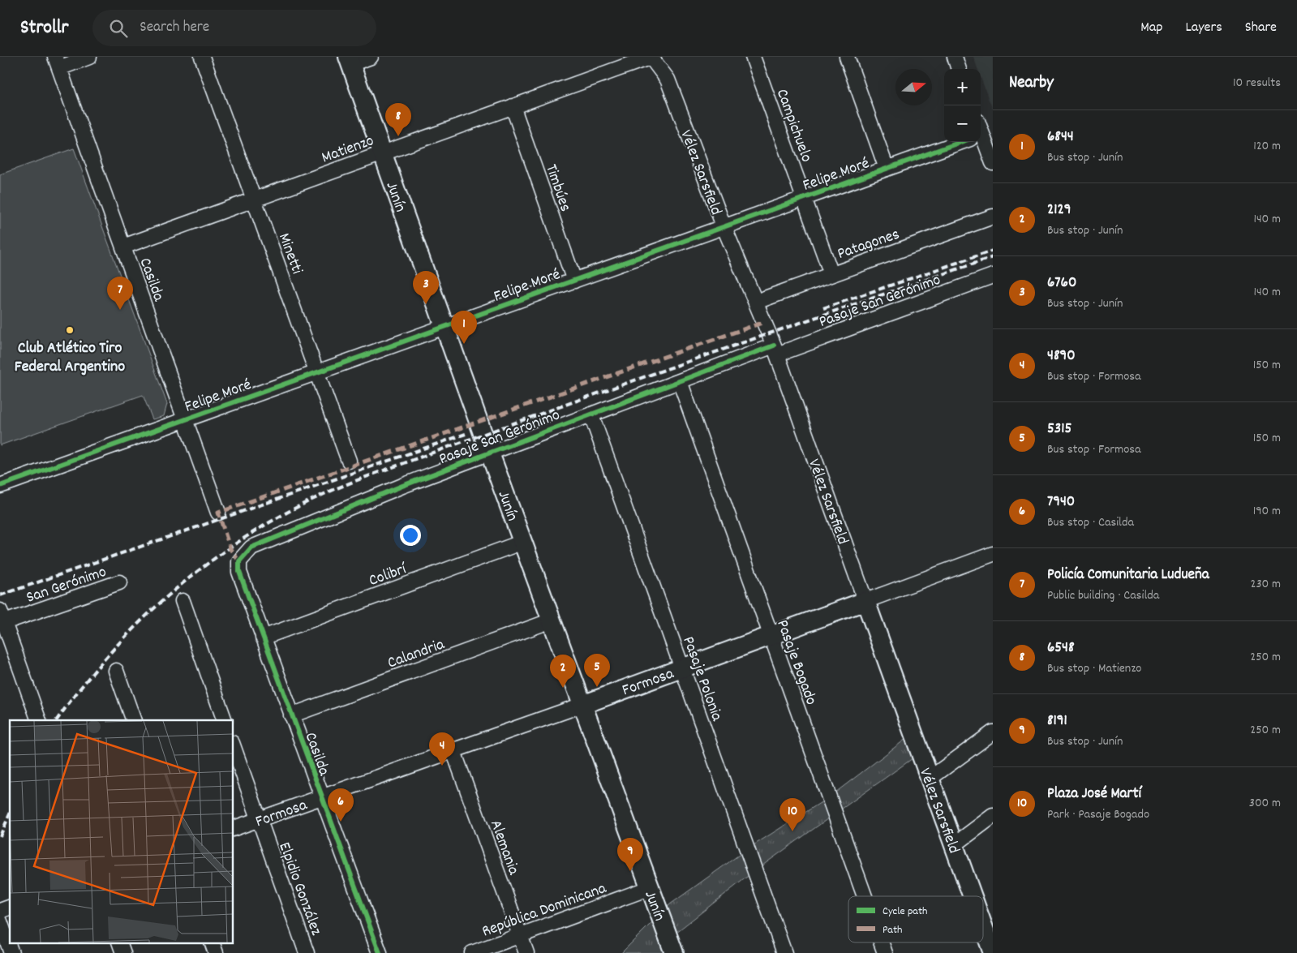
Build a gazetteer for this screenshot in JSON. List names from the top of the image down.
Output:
{
  "streets": {
    "main road": ["Vélez Sarsfield", "Junín", "Formosa"],
    "street": [
      "Campichuelo",
      "Matienzo",
      "Felipe Moré",
      "Timbúes",
      "Patagones",
      "Minetti",
      "Casilda",
      "Pasaje San Gerónimo",
      "Colibrí",
      "San Gerónimo",
      "Calandria",
      "Pasaje Bogado",
      "Pasaje Polonia",
      "Alemania",
      "Elpidio González",
      "República Dominicana"
    ]
  },
  "crossings": [
    ["Campichuelo", "Felipe Moré"],
    ["Campichuelo", "Patagones"],
    ["Matienzo", "Vélez Sarsfield"],
    ["Matienzo", "Timbúes"],
    ["Matienzo", "Junín"],
    ["Matienzo", "Minetti"],
    ["Matienzo", "Casilda"],
    ["Vélez Sarsfield", "Felipe Moré"],
    ["Vélez Sarsfield", "Patagones"],
    ["Vélez Sarsfield", "Pasaje San Gerónimo"],
    ["Vélez Sarsfield", "Formosa"],
    ["Felipe Moré", "Timbúes"],
    ["Felipe Moré", "Junín"],
    ["Felipe Moré", "Minetti"],
    ["Felipe Moré", "Casilda"],
    ["Junín", "Pasaje San Gerónimo"],
    ["Junín", "Colibrí"],
    ["Junín", "Calandria"],
    ["Junín", "Formosa"],
    ["Junín", "República Dominicana"],
    ["Casilda", "Pasaje San Gerónimo"],
    ["Casilda", "Colibrí"],
    ["Casilda", "Calandria"],
    ["Casilda", "Formosa"],
    ["Pasaje San Gerónimo", "Pasaje Bogado"],
    ["Pasaje San Gerónimo", "Pasaje Polonia"],
    ["Pasaje Bogado", "Formosa"],
    ["Pasaje Polonia", "Formosa"],
    ["Formosa", "Alemania"],
    ["Formosa", "Elpidio González"],
    ["Alemania", "República Dominicana"]
  ],
  "places": ["Club Atlético Tiro Federal Argentino"],
  "legend": ["Cycle path", "Path"],
  "north": "right",
  "page": {
    "header": "Strollr",
    "search": "Search here",
    "nav": ["Map", "Layers", "Share"],
    "heading": ["Nearby", "10 results"],
    "map_buttons": ["+", "−"],
    "pins": [
      "8",
      "3",
      "7",
      "1",
      "5",
      "2",
      "4",
      "6",
      "10",
      "9"
    ],
    "list": [
      {
        "mark": "1",
        "name": "6844",
        "note": "Bus stop · Junín",
        "value": "120 m"
      },
      {
        "mark": "2",
        "name": "2129",
        "note": "Bus stop · Junín",
        "value": "140 m"
      },
      {
        "mark": "3",
        "name": "6760",
        "note": "Bus stop · Junín",
        "value": "140 m"
      },
      {
        "mark": "4",
        "name": "4890",
        "note": "Bus stop · Formosa",
        "value": "150 m"
      },
      {
        "mark": "5",
        "name": "5315",
        "note": "Bus stop · Formosa",
        "value": "150 m"
      },
      {
        "mark": "6",
        "name": "7940",
        "note": "Bus stop · Casilda",
        "value": "190 m"
      },
      {
        "mark": "7",
        "name": "Policía Comunitaria Ludueña",
        "note": "Public building · Casilda",
        "value": "230 m"
      },
      {
        "mark": "8",
        "name": "6548",
        "note": "Bus stop · Matienzo",
        "value": "250 m"
      },
      {
        "mark": "9",
        "name": "8191",
        "note": "Bus stop · Junín",
        "value": "250 m"
      },
      {
        "mark": "10",
        "name": "Plaza José Martí",
        "note": "Park · Pasaje Bogado",
        "value": "300 m"
      }
    ]
  }
}
